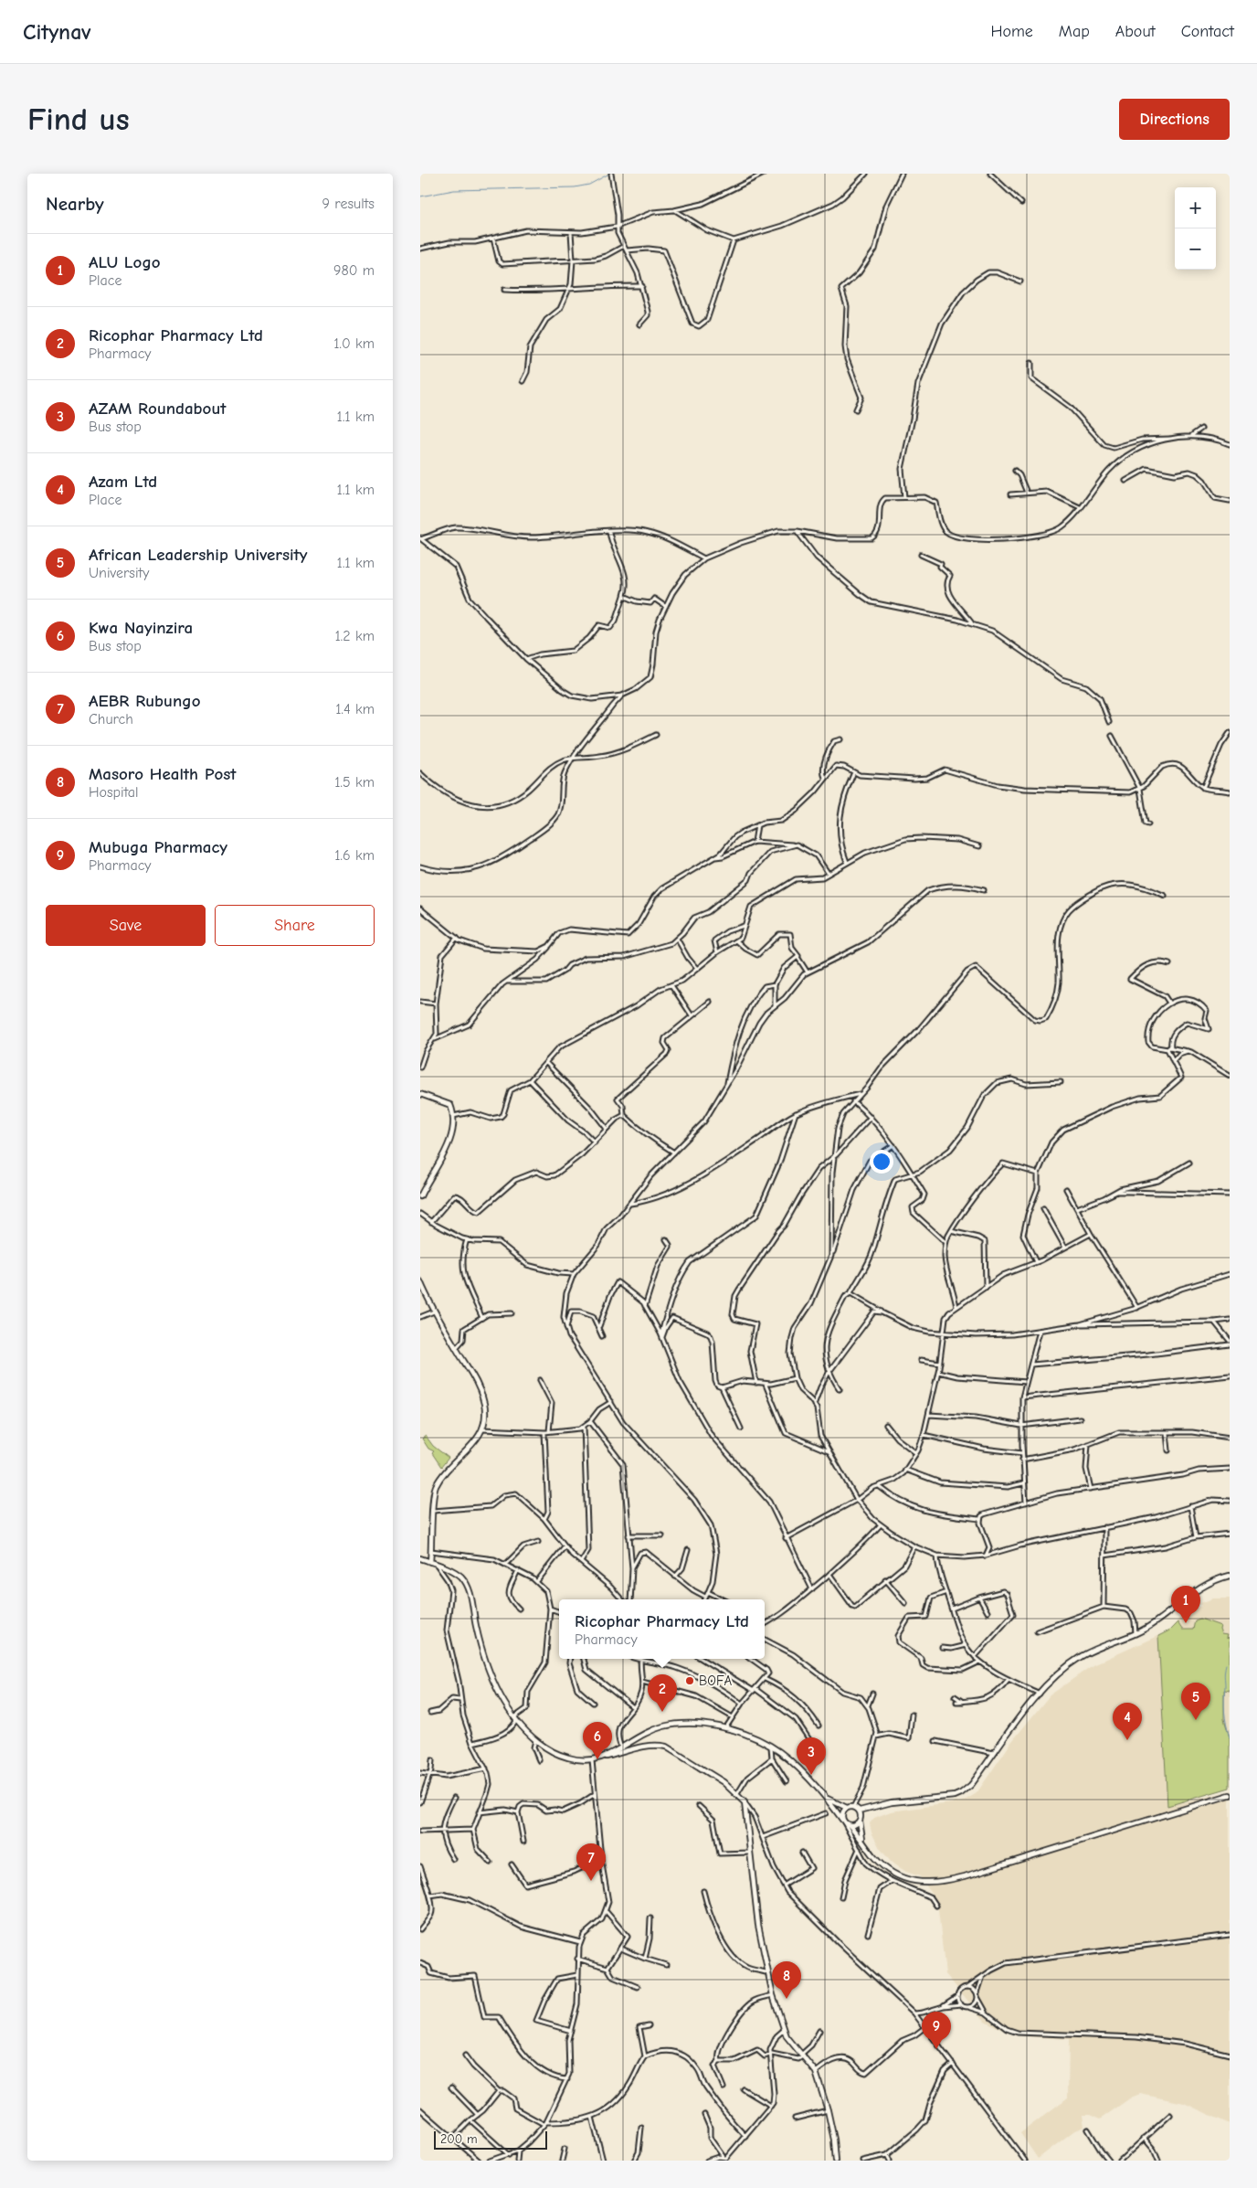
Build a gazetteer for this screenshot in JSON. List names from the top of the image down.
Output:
{
  "places": ["BOFA"],
  "scale_bar": "200 m",
  "page": {
    "header": "Citynav",
    "nav": [
      "Home",
      "Map",
      "About",
      "Contact"
    ],
    "buttons": [
      "Directions",
      ["Save", "Share"]
    ],
    "title": "Find us",
    "heading": ["Nearby", "9 results"],
    "map_buttons": ["+", "−"],
    "list": [
      {
        "mark": "1",
        "name": "ALU Logo",
        "note": "Place",
        "value": "980 m"
      },
      {
        "mark": "2",
        "name": "Ricophar Pharmacy Ltd",
        "note": "Pharmacy",
        "value": "1.0 km"
      },
      {
        "mark": "3",
        "name": "AZAM Roundabout",
        "note": "Bus stop",
        "value": "1.1 km"
      },
      {
        "mark": "4",
        "name": "Azam Ltd",
        "note": "Place",
        "value": "1.1 km"
      },
      {
        "mark": "5",
        "name": "African Leadership University",
        "note": "University",
        "value": "1.1 km"
      },
      {
        "mark": "6",
        "name": "Kwa Nayinzira",
        "note": "Bus stop",
        "value": "1.2 km"
      },
      {
        "mark": "7",
        "name": "AEBR Rubungo",
        "note": "Church",
        "value": "1.4 km"
      },
      {
        "mark": "8",
        "name": "Masoro Health Post",
        "note": "Hospital",
        "value": "1.5 km"
      },
      {
        "mark": "9",
        "name": "Mubuga Pharmacy",
        "note": "Pharmacy",
        "value": "1.6 km"
      }
    ],
    "pins": [
      "1",
      "2",
      "5",
      "4",
      "6",
      "3",
      "7",
      "8",
      "9"
    ],
    "popup": ["Ricophar Pharmacy Ltd", "Pharmacy"],
    "scale": "200 m"
  }
}
